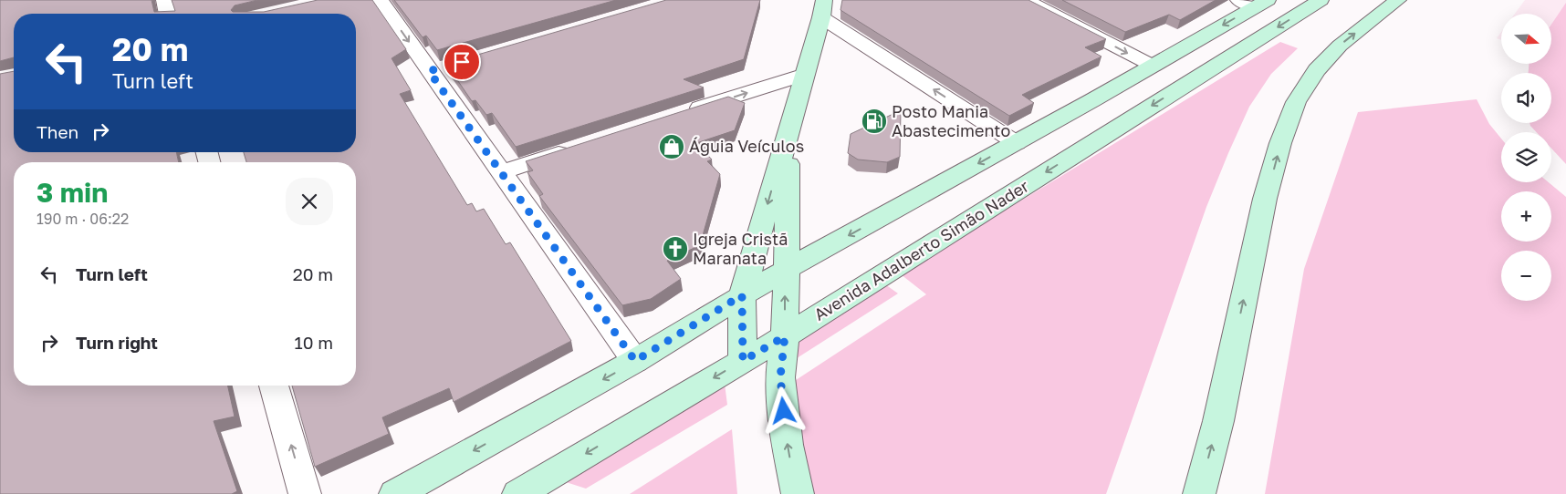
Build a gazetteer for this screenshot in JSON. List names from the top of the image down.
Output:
{
  "streets": {
    "street": ["Avenida Adalberto Simão Nader"]
  },
  "places": {
    "fuel station": ["Posto Mania Abastecimento"],
    "shop": ["Águia Veículos"],
    "church": ["Igreja Cristã Maranata"]
  },
  "north": "right",
  "page": {
    "map_buttons": ["+", "−"],
    "turn": ["20 m", "Turn left"],
    "then": "Then",
    "heading": ["3 min", "190 m · 06:22"],
    "list": [
      {
        "name": "Turn left",
        "value": "20 m"
      },
      {
        "name": "Turn right",
        "value": "10 m"
      }
    ]
  }
}
